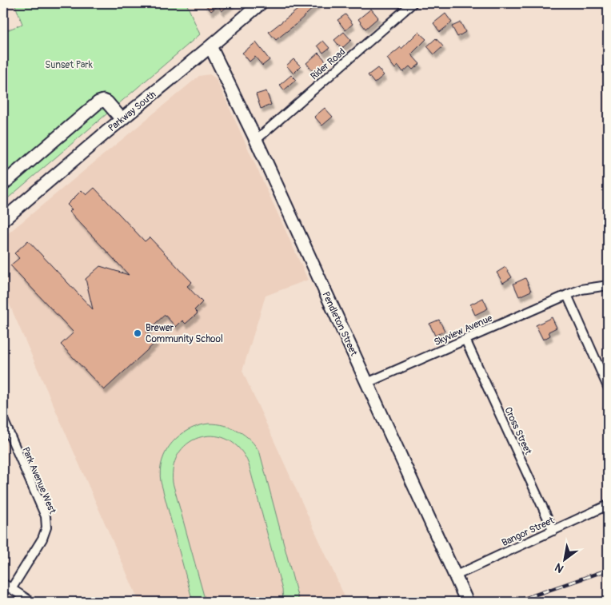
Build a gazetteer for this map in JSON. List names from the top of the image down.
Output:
{
  "streets": {
    "street": [
      "Rider Road",
      "Parkway South",
      "Pendleton Street",
      "Skyview Avenue",
      "Cross Street",
      "Park Avenue West",
      "Bangor Street"
    ]
  },
  "crossings": [
    ["Rider Road", "Pendleton Street"],
    ["Parkway South", "Pendleton Street"],
    ["Pendleton Street", "Skyview Avenue"],
    ["Pendleton Street", "Bangor Street"],
    ["Skyview Avenue", "Cross Street"],
    ["Cross Street", "Bangor Street"]
  ],
  "parks": ["Sunset Park"],
  "places": ["Brewer Community School"],
  "north": "bottom left"
}
